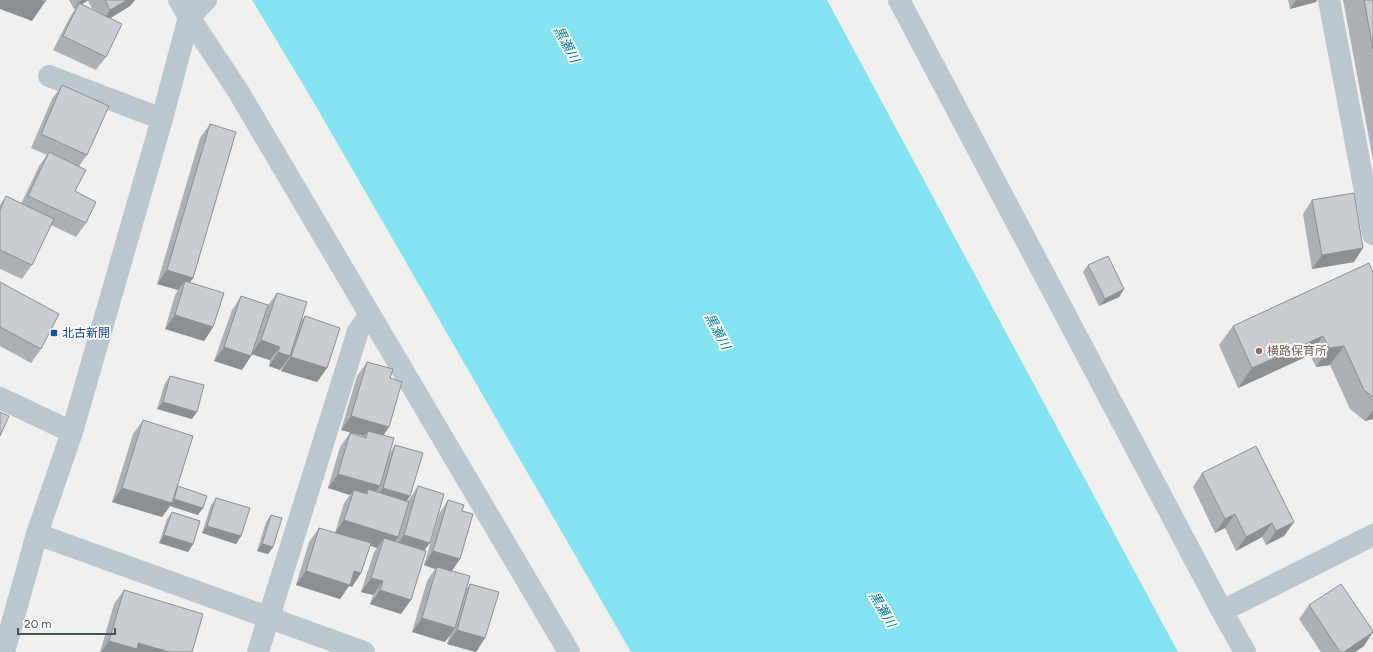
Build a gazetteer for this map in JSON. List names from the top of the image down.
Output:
{
  "water": ["黒瀬川"],
  "places": {
    "transit": ["北古新開"],
    "other": ["横路保育所"]
  },
  "scale_bar": "20 m"
}
